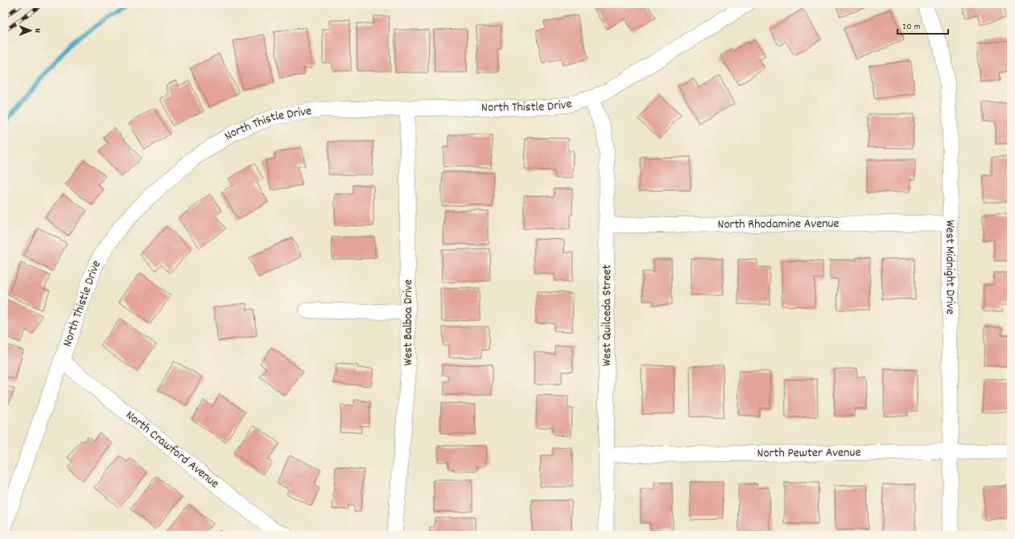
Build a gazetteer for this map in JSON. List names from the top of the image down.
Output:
{
  "streets": {
    "street": [
      "North Thistle Drive",
      "North Rhodamine Avenue",
      "West Midnight Drive",
      "West Quilceda Street",
      "West Balboa Drive",
      "North Crawford Avenue",
      "North Pewter Avenue"
    ]
  },
  "crossings": [
    ["North Thistle Drive", "West Quilceda Street"],
    ["North Thistle Drive", "West Balboa Drive"],
    ["North Thistle Drive", "North Crawford Avenue"],
    ["North Rhodamine Avenue", "West Midnight Drive"],
    ["North Rhodamine Avenue", "West Quilceda Street"],
    ["West Midnight Drive", "North Pewter Avenue"],
    ["West Quilceda Street", "North Pewter Avenue"]
  ],
  "scale_bar": "20 m",
  "north": "right"
}
